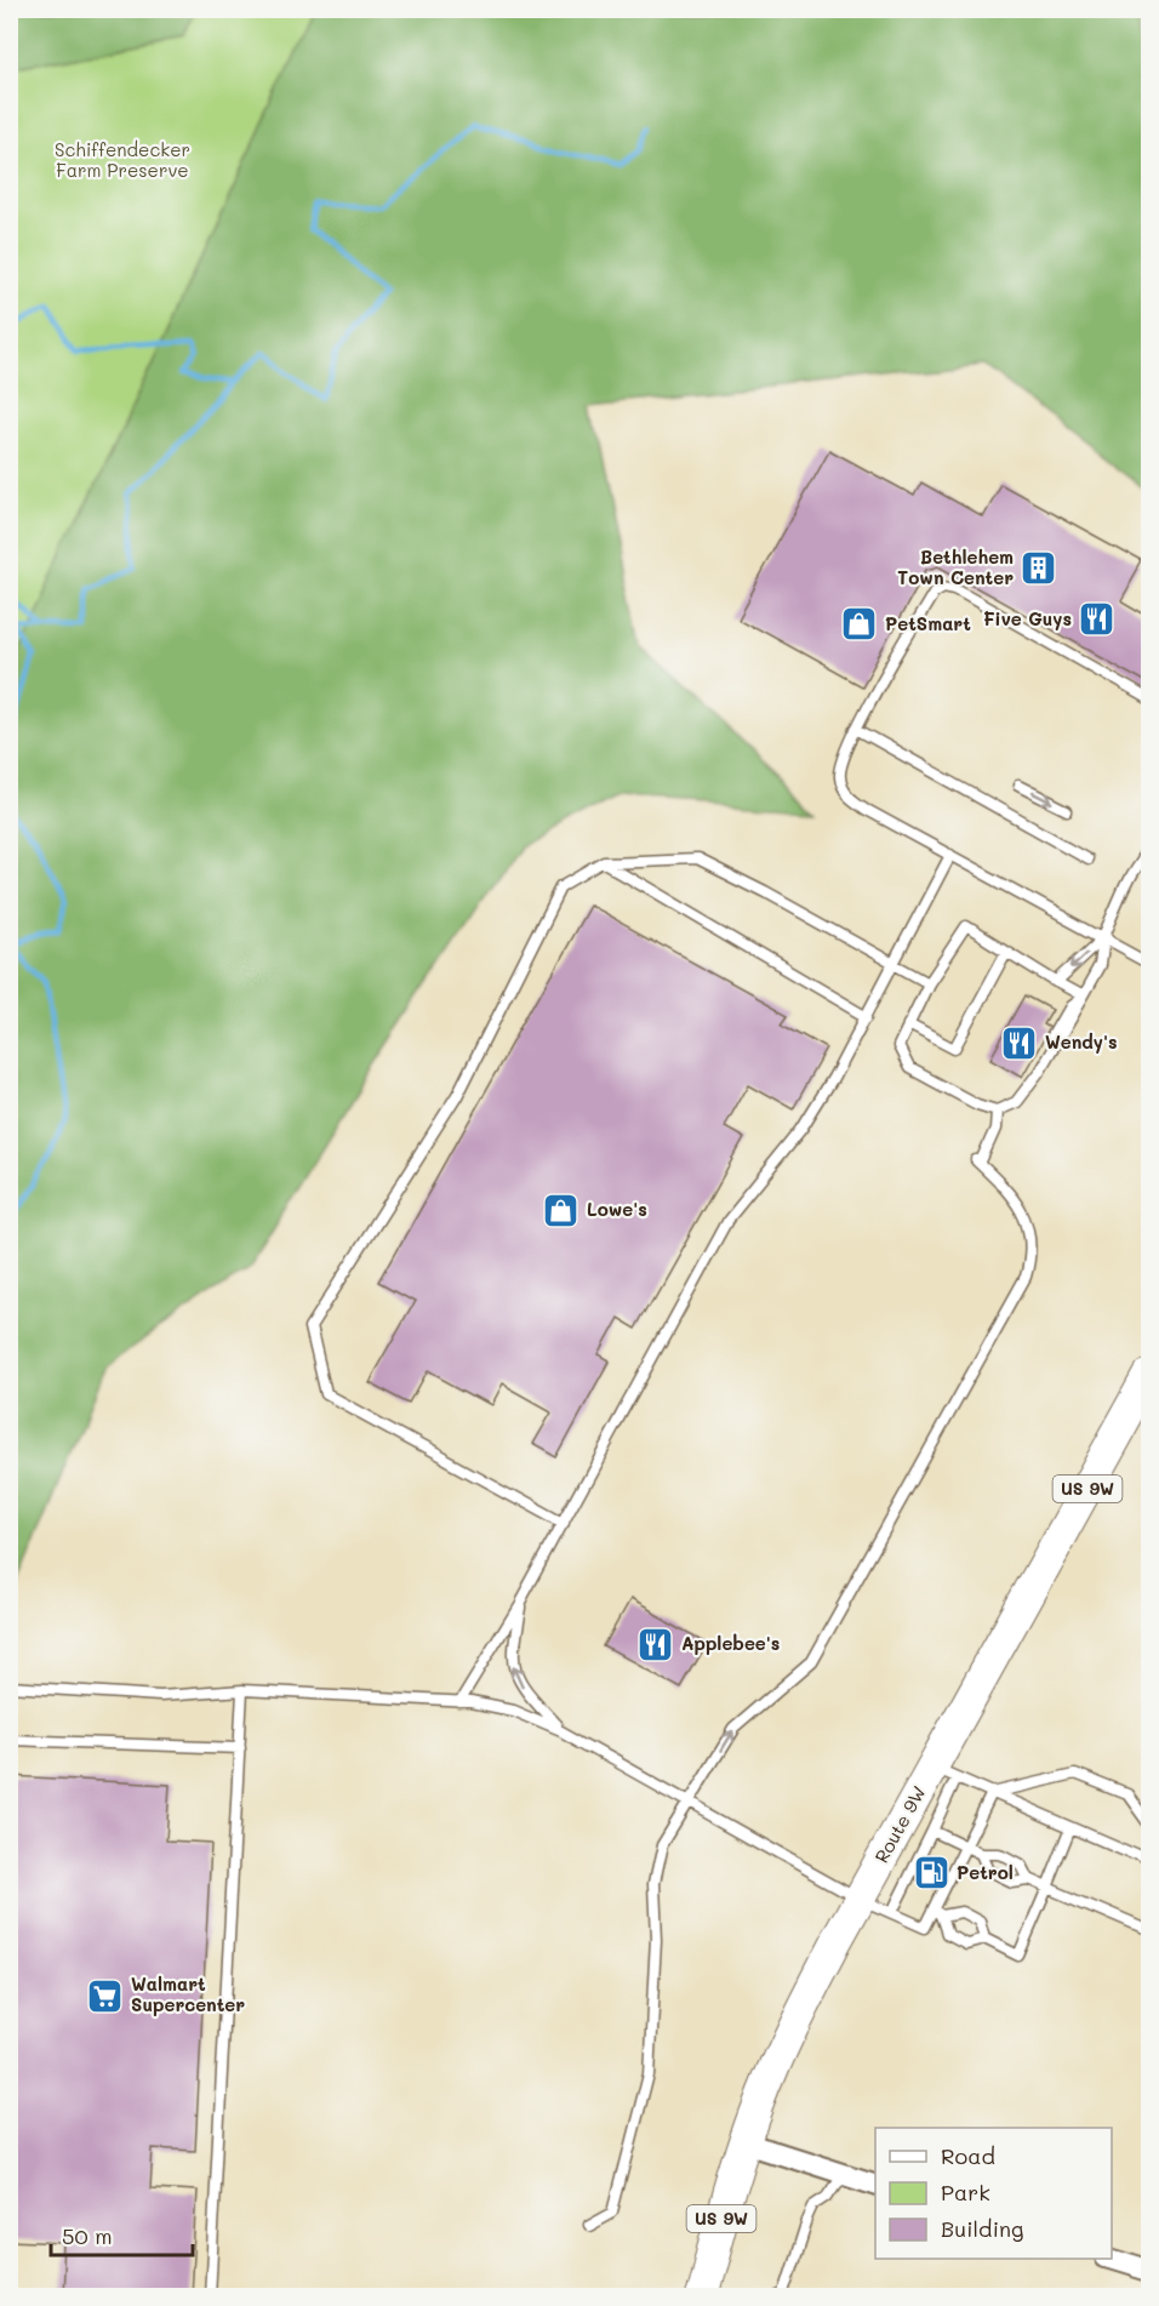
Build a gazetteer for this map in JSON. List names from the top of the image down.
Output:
{
  "streets": {
    "main road": ["US 9W", "Route 9W"]
  },
  "parks": ["Schiffendecker Farm Preserve"],
  "places": {
    "building": ["Bethlehem Town Center"],
    "restaurant": ["Five Guys", "Wendy's", "Applebee's"],
    "shop": ["PetSmart", "Lowe's"],
    "fuel station": ["Petrol"],
    "supermarket": ["Walmart Supercenter"]
  },
  "legend": ["Road", "Park", "Building"],
  "scale_bar": "50 m"
}
